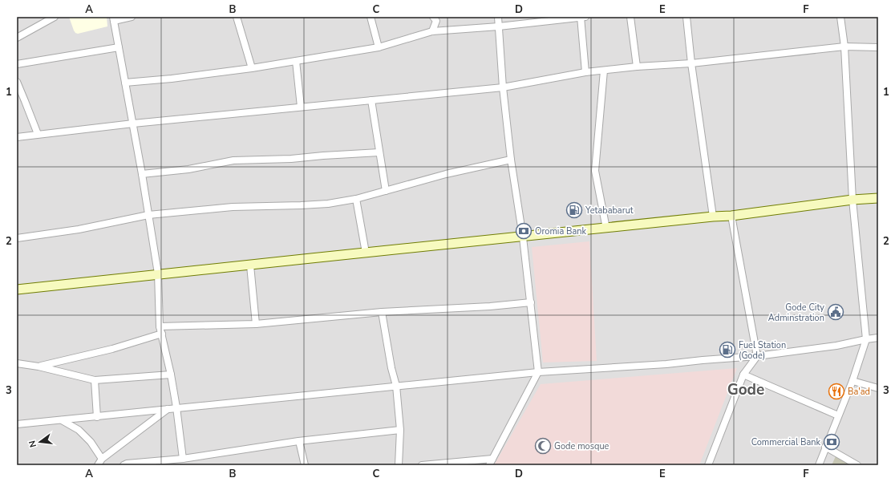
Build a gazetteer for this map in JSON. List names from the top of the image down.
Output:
{
  "districts": ["Gode"],
  "places": {
    "fuel station": ["Yetababarut", "Fuel Station (Gode)"],
    "bank": ["Oromia Bank", "Commercial Bank"],
    "public building": ["Gode City Adminstration"],
    "restaurant": ["Ba'ad"],
    "mosque": ["Gode mosque"]
  },
  "north": "left",
  "grid": {
    "columns": [
      "A",
      "B",
      "C",
      "D",
      "E",
      "F"
    ],
    "rows": ["1", "2", "3"]
  }
}
